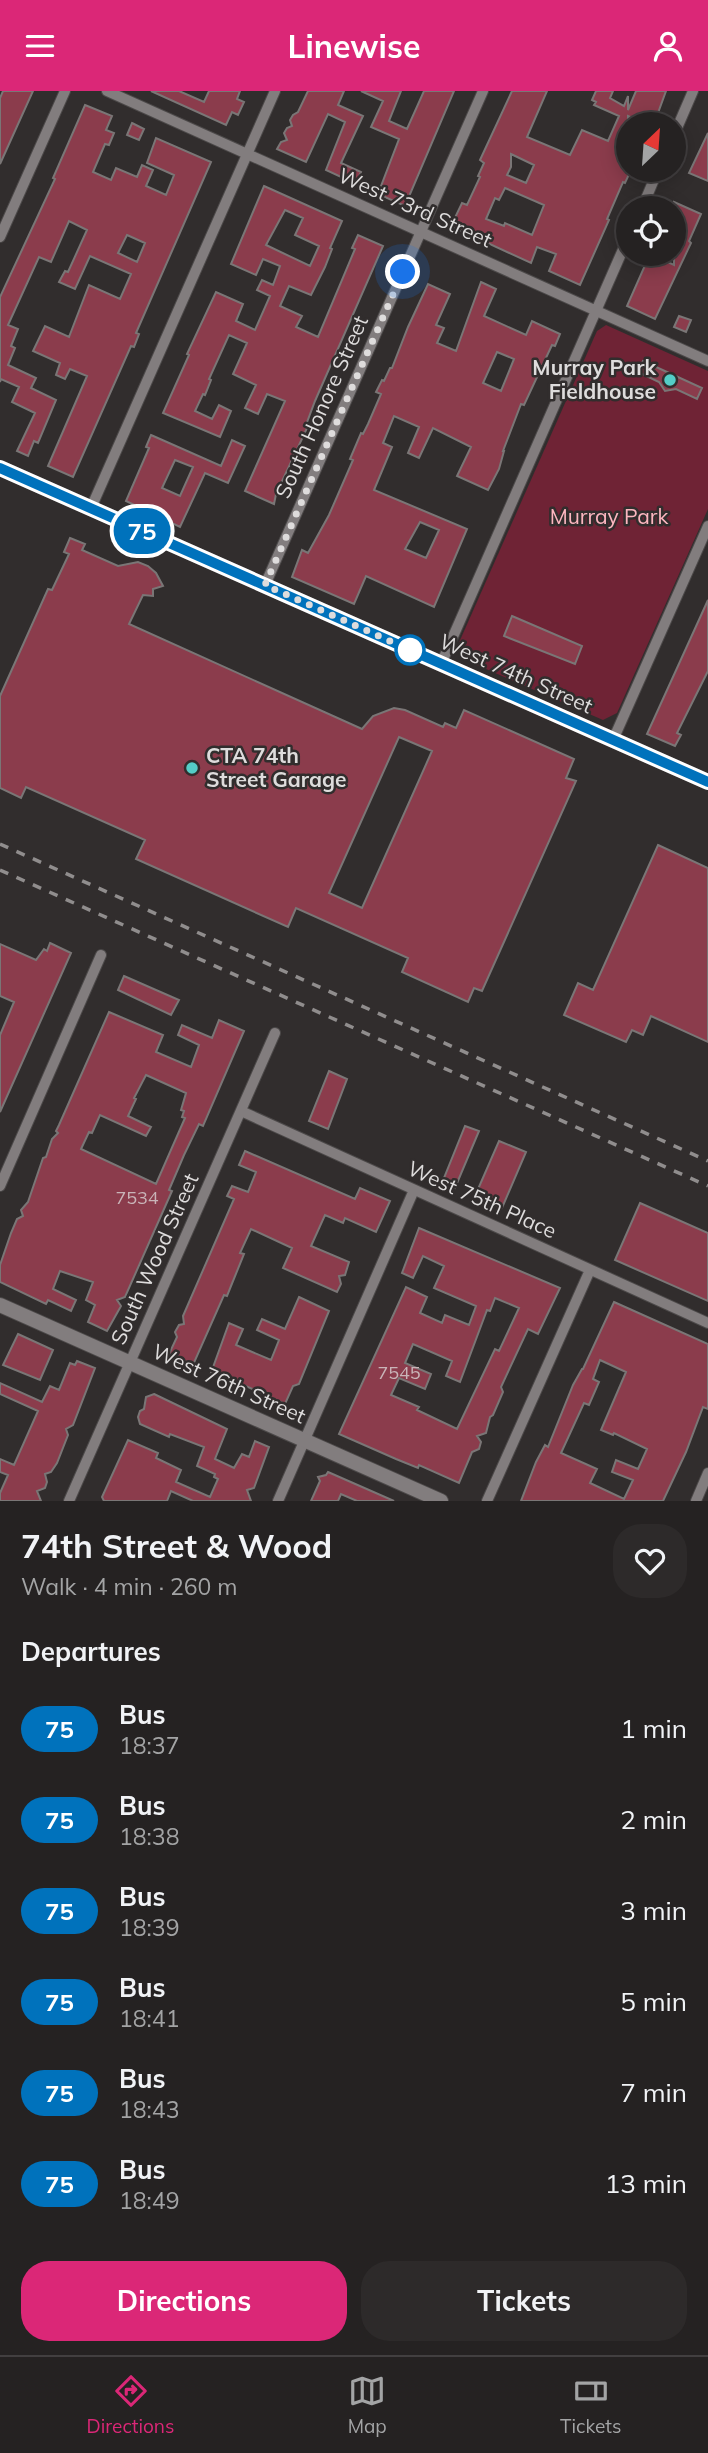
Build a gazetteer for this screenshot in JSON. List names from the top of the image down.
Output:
{
  "streets": {
    "street": [
      "West 73rd Street",
      "South Honore Street",
      "West 74th Street",
      "West 75th Place",
      "South Wood Street",
      "West 76th Street"
    ]
  },
  "crossings": [
    ["West 73rd Street", "South Honore Street"],
    ["South Honore Street", "West 74th Street"],
    ["West 75th Place", "South Wood Street"],
    ["South Wood Street", "West 76th Street"]
  ],
  "parks": ["Murray Park"],
  "places": ["Murray Park Fieldhouse", "CTA 74th Street Garage"],
  "lines": ["bus line 75"],
  "house_numbers": ["7534", "7545"],
  "north": "top right",
  "page": {
    "header": "Linewise",
    "on_map": "75",
    "heading": [
      ["74th Street & Wood", "Walk · 4 min · 260 m"],
      "Departures"
    ],
    "list": [
      {
        "mark": "75",
        "name": "Bus",
        "note": "18:37",
        "value": "1 min"
      },
      {
        "mark": "75",
        "name": "Bus",
        "note": "18:38",
        "value": "2 min"
      },
      {
        "mark": "75",
        "name": "Bus",
        "note": "18:39",
        "value": "3 min"
      },
      {
        "mark": "75",
        "name": "Bus",
        "note": "18:41",
        "value": "5 min"
      },
      {
        "mark": "75",
        "name": "Bus",
        "note": "18:43",
        "value": "7 min"
      },
      {
        "mark": "75",
        "name": "Bus",
        "note": "18:49",
        "value": "13 min"
      }
    ],
    "buttons": ["Directions", "Tickets"],
    "tabs": ["Directions", "Map", "Tickets"]
  }
}
